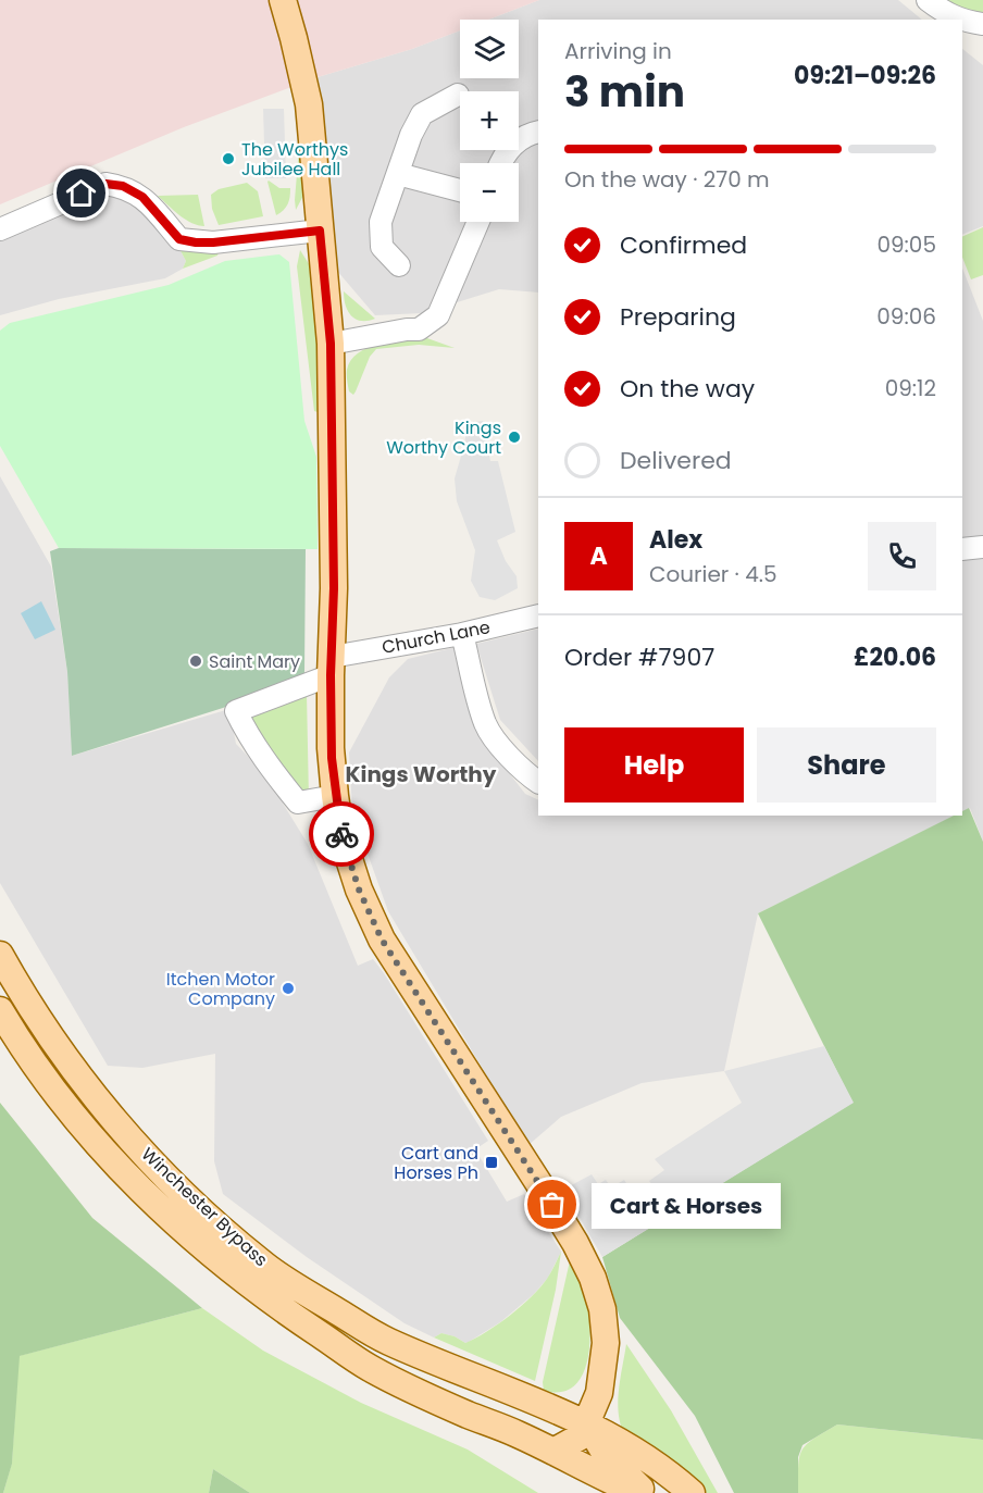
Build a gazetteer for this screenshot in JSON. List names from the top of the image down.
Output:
{
  "streets": {
    "main road": ["Winchester Bypass"],
    "street": ["Church Lane"]
  },
  "districts": ["Kings Worthy"],
  "places": {
    "other": [
      "The Worthys Jubilee Hall",
      "Kings Worthy Court",
      "Saint Mary",
      "Itchen Motor Company",
      "Cart & Horses"
    ],
    "transit": ["Cart and Horses Ph"]
  },
  "page": {
    "map_buttons": ["+", "−"],
    "heading": ["3 min", "Arriving in", "09:21–09:26"],
    "panel": [
      "Alex",
      "Courier · 4.5",
      "Order #7907",
      "£20.06"
    ],
    "bar": "On the way · 270 m",
    "list": [
      ["Confirmed", "09:05"],
      ["Preparing", "09:06"],
      ["On the way", "09:12"],
      "Delivered"
    ],
    "round": "A",
    "buttons": ["Help", "Share"],
    "bubble": "Cart & Horses"
  }
}
